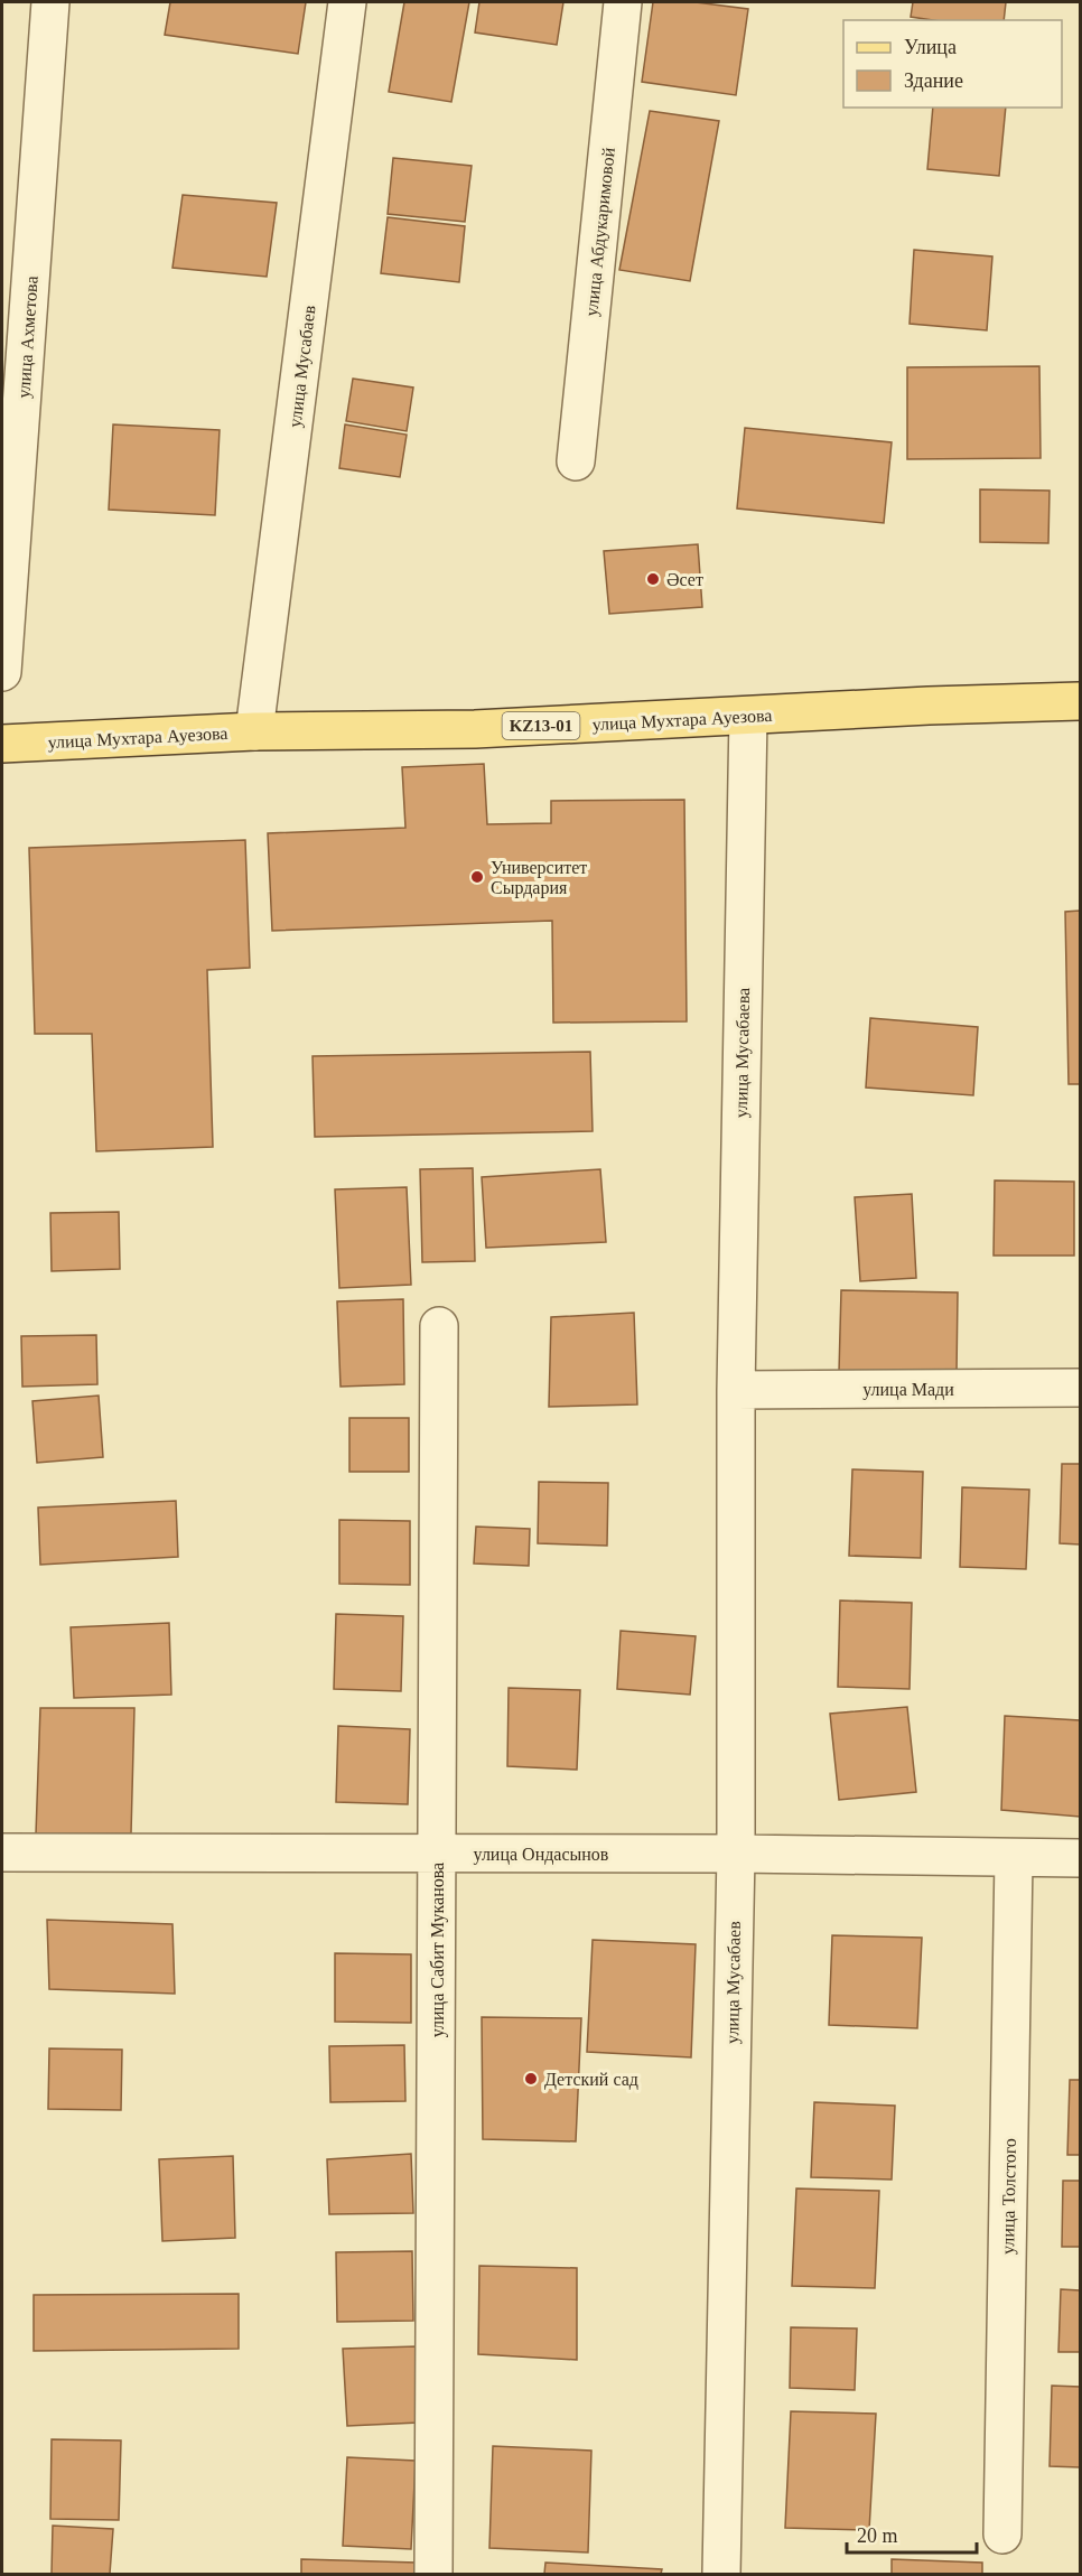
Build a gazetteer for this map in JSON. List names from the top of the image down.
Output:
{
  "streets": {
    "main road": ["улица Мухтара Ауезова", "KZ13-01"],
    "street": [
      "улица Абдукаримовой",
      "улица Ахметова",
      "улица Мусабаев",
      "улица Мусабаева",
      "улица Мади",
      "улица Ондасынов",
      "улица Сабит Муканова",
      "улица Толстого"
    ]
  },
  "crossings": [
    ["улица Мусабаев", "улица Мухтара Ауезова"],
    ["улица Мусабаев", "улица Мусабаева"],
    ["улица Мусабаев", "улица Мади"],
    ["улица Мусабаев", "улица Ондасынов"],
    ["улица Мухтара Ауезова", "улица Мусабаева"],
    ["улица Мусабаева", "улица Мади"],
    ["улица Ондасынов", "улица Сабит Муканова"],
    ["улица Ондасынов", "улица Толстого"]
  ],
  "places": ["Әсет", "Университет Сырдария", "Детский сад"],
  "legend": ["Улица", "Здание"],
  "scale_bar": "20 m"
}
